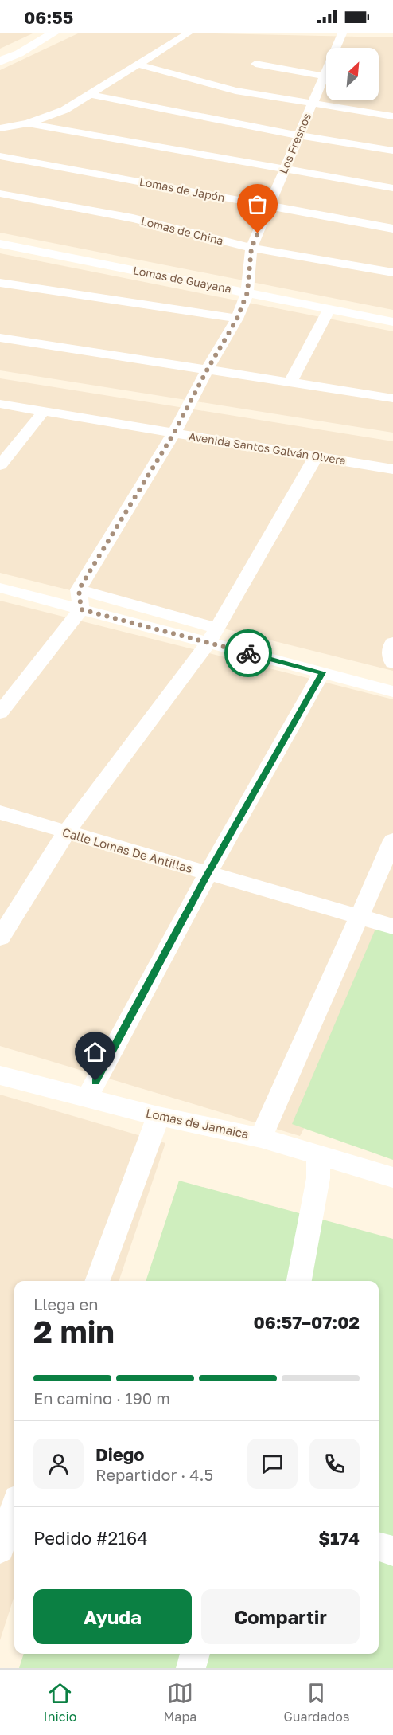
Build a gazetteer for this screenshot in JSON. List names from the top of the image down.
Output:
{
  "streets": {
    "street": [
      "Los Fresnos",
      "Lomas de Japón",
      "Lomas de China",
      "Lomas de Guayana",
      "Avenida Santos Galván Olvera",
      "Calle Lomas De Antillas",
      "Lomas de Jamaica"
    ]
  },
  "crossings": [
    ["Los Fresnos", "Lomas de Japón"],
    ["Los Fresnos", "Lomas de China"],
    ["Los Fresnos", "Lomas de Guayana"],
    ["Los Fresnos", "Avenida Santos Galván Olvera"]
  ],
  "north": "top right",
  "page": {
    "status": "06:55",
    "heading": ["2 min", "Llega en", "06:57–07:02"],
    "panel": [
      "Diego",
      "Repartidor · 4.5",
      "Pedido #2164",
      "$174"
    ],
    "bar": "En camino · 190 m",
    "buttons": ["Ayuda", "Compartir"],
    "tabs": ["Inicio", "Mapa", "Guardados"]
  }
}
